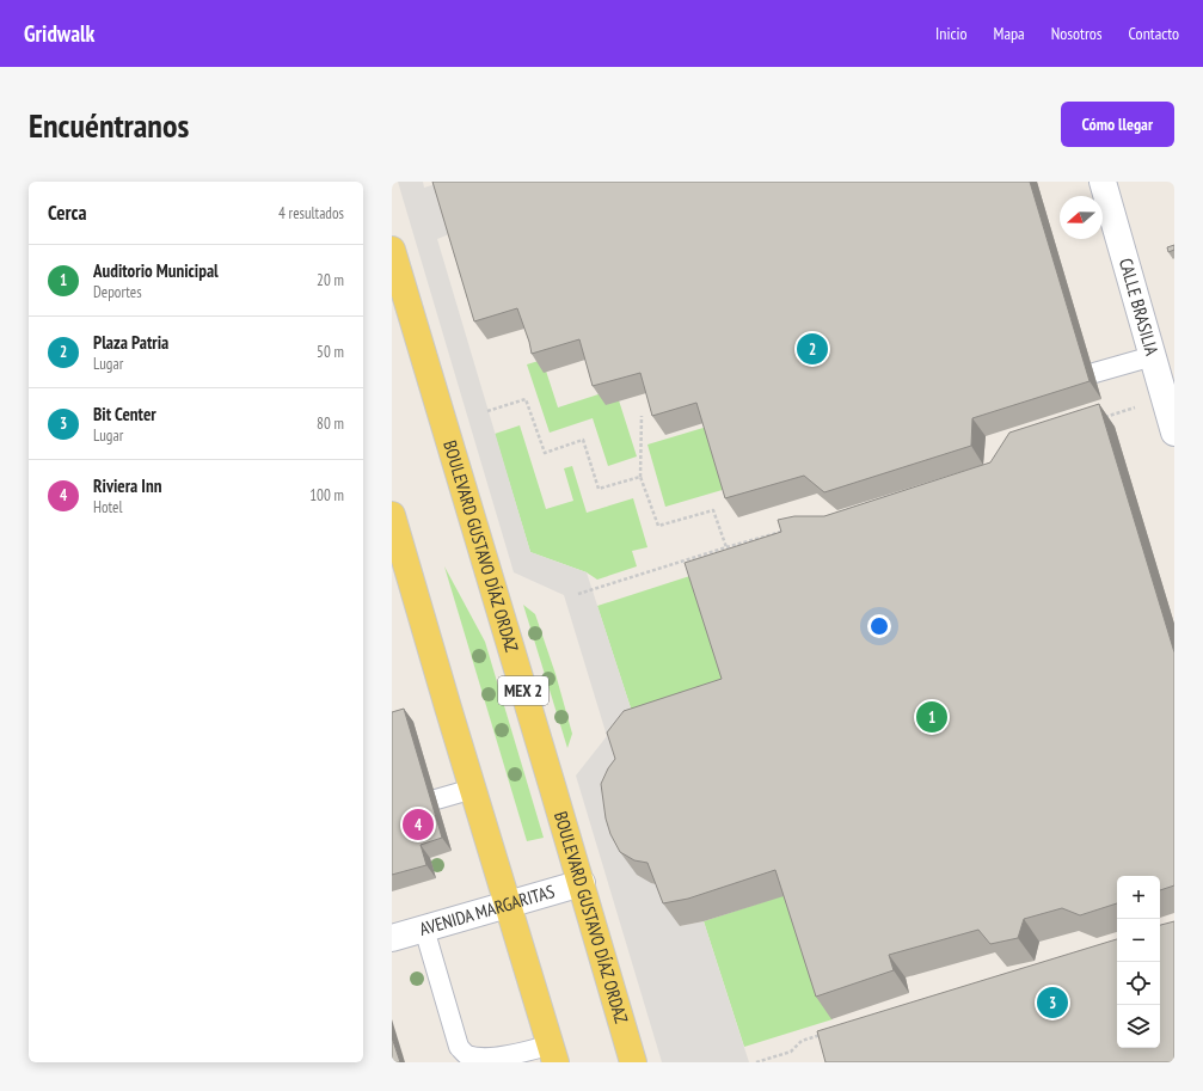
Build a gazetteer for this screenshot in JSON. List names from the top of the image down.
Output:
{
  "streets": {
    "main road": ["BOULEVARD GUSTAVO DÍAZ ORDAZ", "MEX 2"],
    "street": ["CALLE BRASILIA", "AVENIDA MARGARITAS"]
  },
  "crossings": [
    ["BOULEVARD GUSTAVO DÍAZ ORDAZ", "AVENIDA MARGARITAS"]
  ],
  "north": "left",
  "page": {
    "header": "Gridwalk",
    "nav": [
      "Inicio",
      "Mapa",
      "Nosotros",
      "Contacto"
    ],
    "buttons": "Cómo llegar",
    "title": "Encuéntranos",
    "heading": ["Cerca", "4 resultados"],
    "list": [
      {
        "mark": "1",
        "name": "Auditorio Municipal",
        "note": "Deportes",
        "value": "20 m"
      },
      {
        "mark": "2",
        "name": "Plaza Patria",
        "note": "Lugar",
        "value": "50 m"
      },
      {
        "mark": "3",
        "name": "Bit Center",
        "note": "Lugar",
        "value": "80 m"
      },
      {
        "mark": "4",
        "name": "Riviera Inn",
        "note": "Hotel",
        "value": "100 m"
      }
    ],
    "pins": [
      "2",
      "1",
      "4",
      "3"
    ],
    "map_buttons": ["+", "−"]
  }
}
